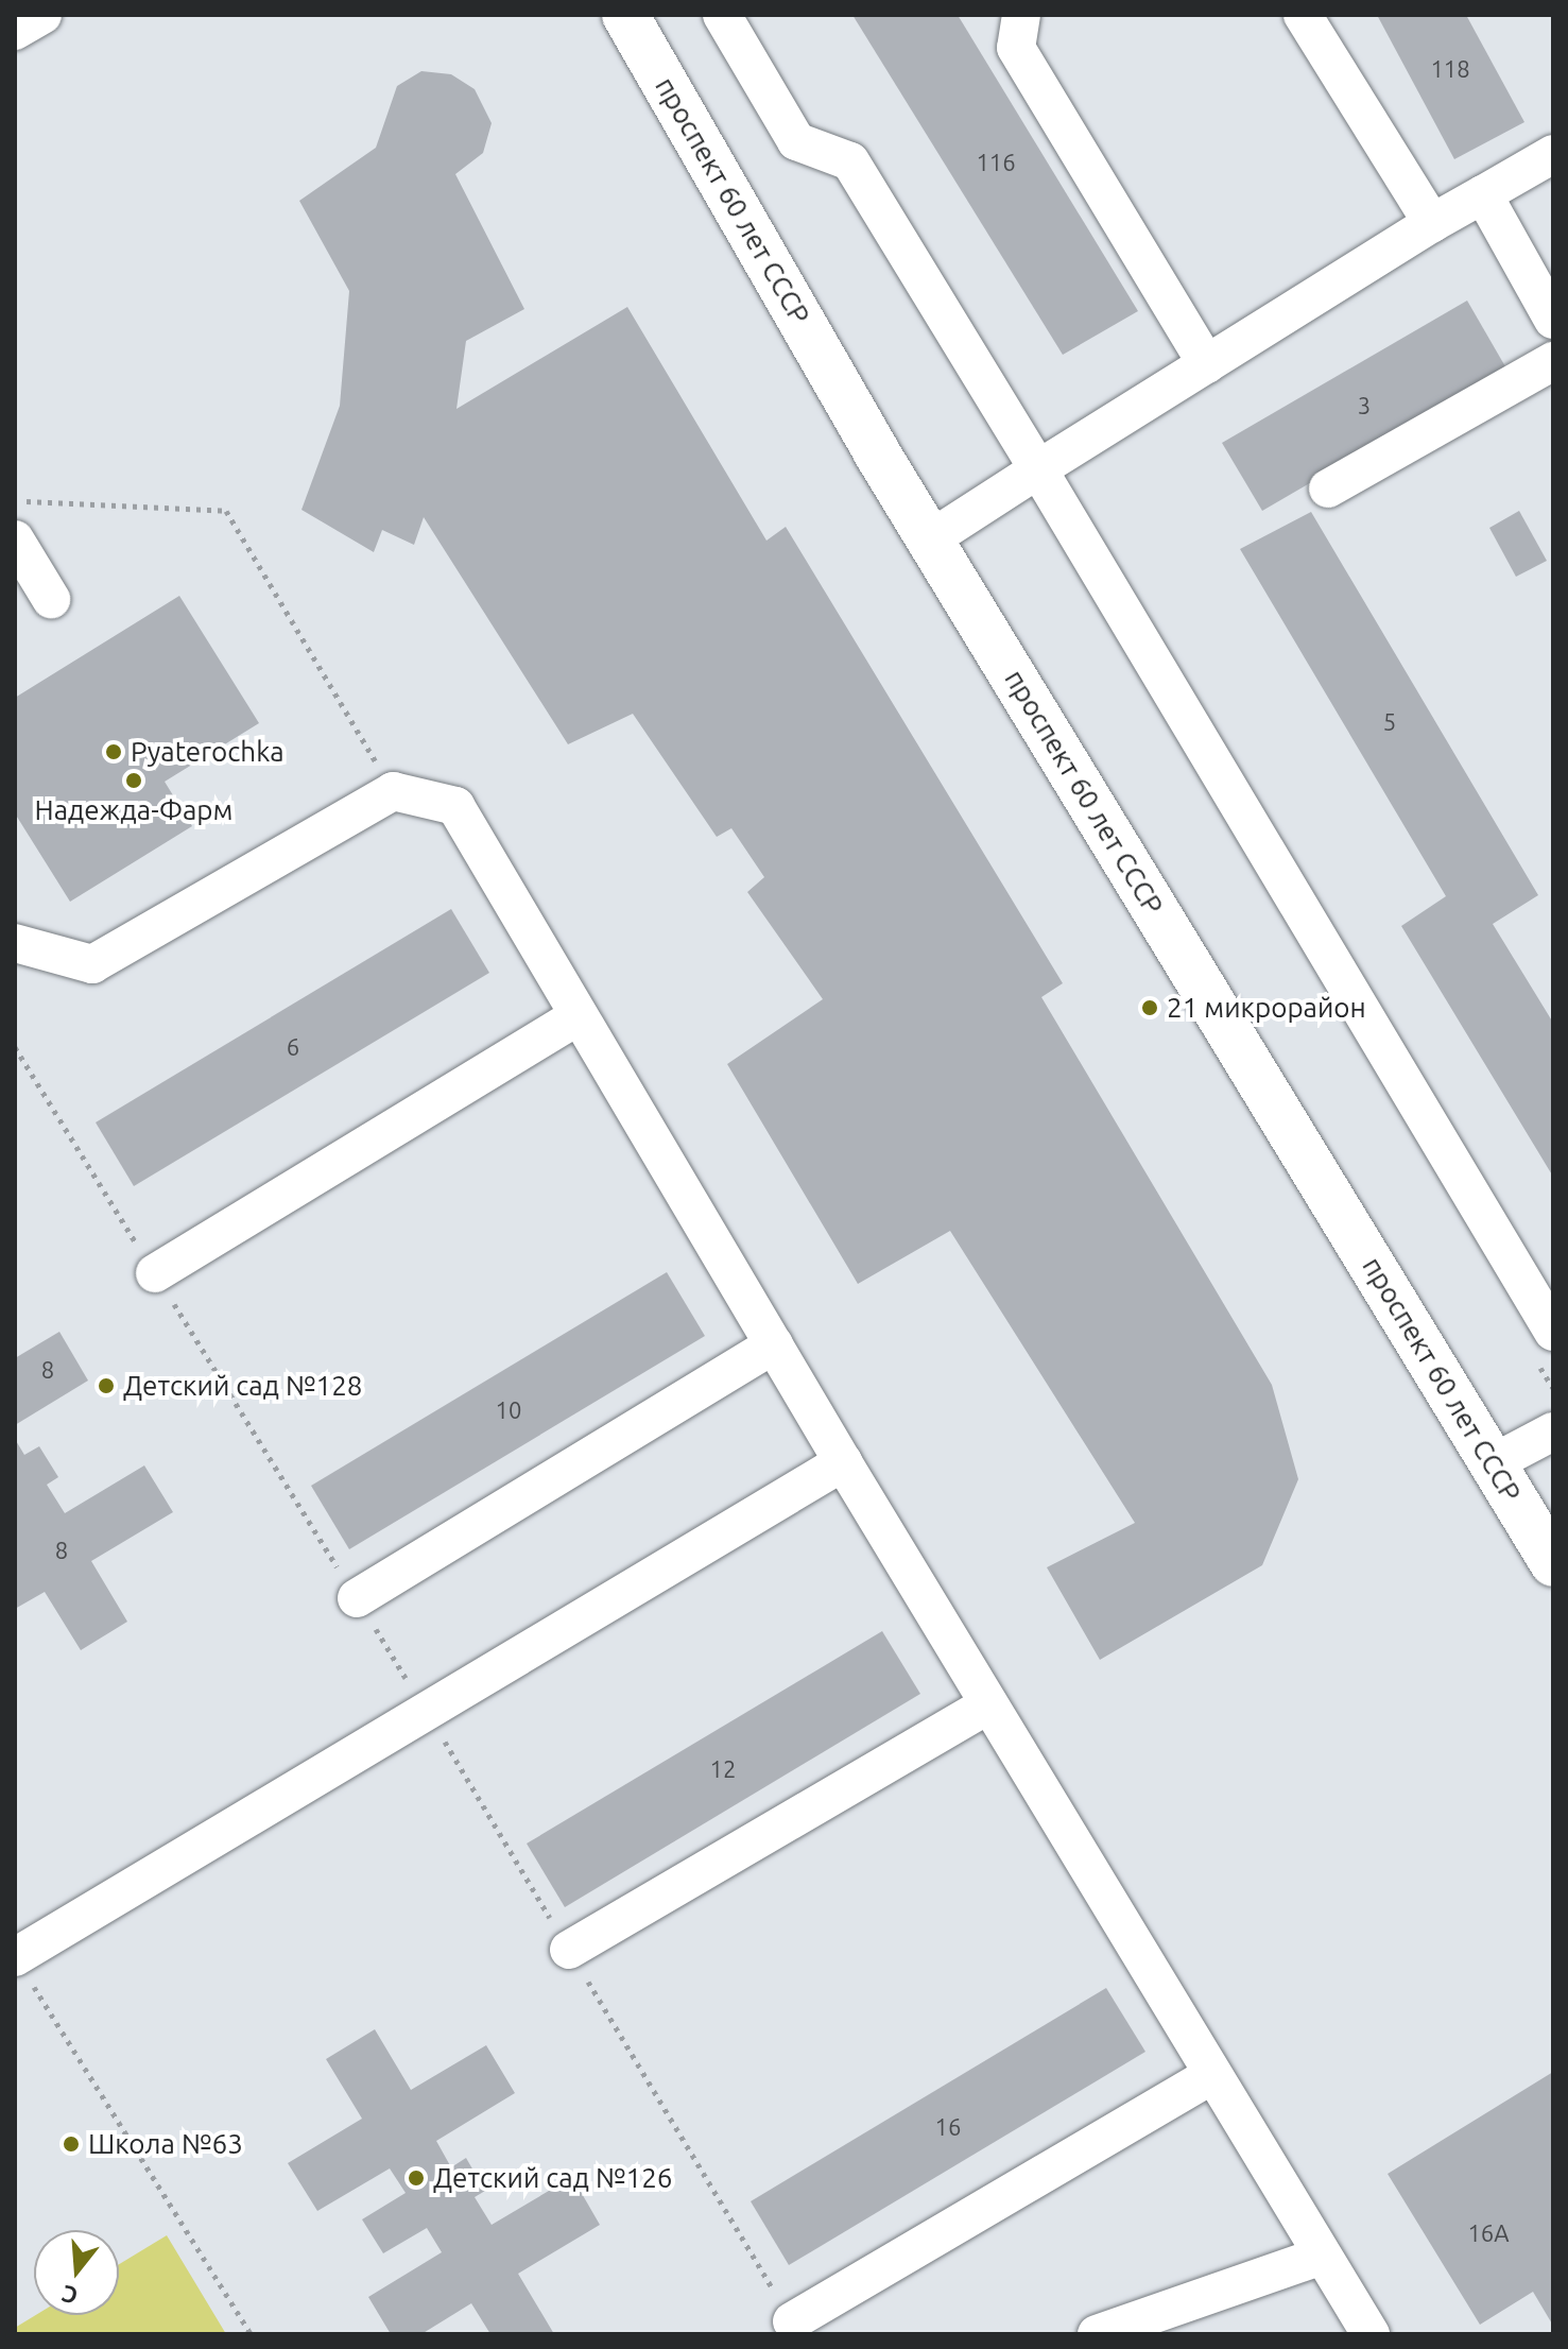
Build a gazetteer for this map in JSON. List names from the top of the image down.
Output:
{
  "streets": {
    "main road": ["проспект 60 лет СССР"]
  },
  "places": [
    "Pyaterochka",
    "Надежда-Фарм",
    "21 микрорайон",
    "Детский сад №128",
    "Школа №63",
    "Детский сад №126"
  ],
  "house_numbers": [
    "118",
    "116",
    "3",
    "5",
    "6",
    "8",
    "10",
    "8",
    "12",
    "16",
    "16А"
  ],
  "north": "bottom"
}
